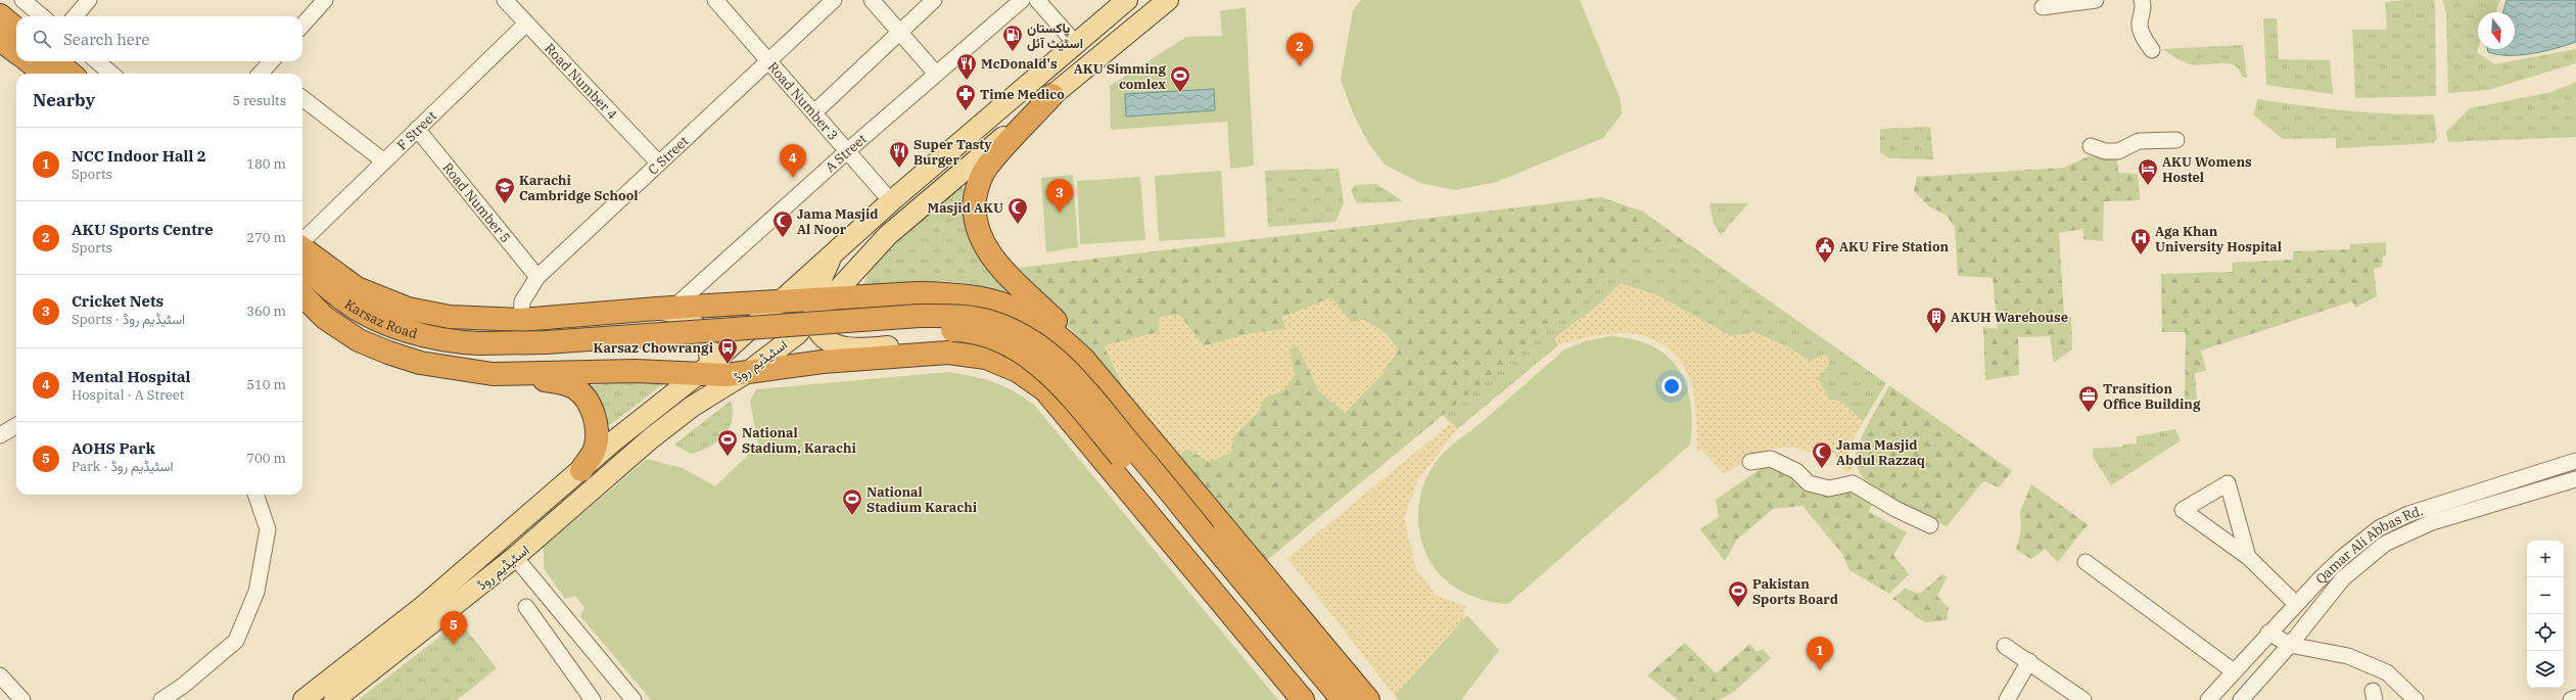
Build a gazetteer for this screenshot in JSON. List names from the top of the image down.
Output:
{
  "streets": {
    "highway": ["Karsaz Road"],
    "main road": ["اسٹیڈیم روڈ"],
    "street": [
      "Road Number 4",
      "Road Number 3",
      "F Street",
      "A Street",
      "C Street",
      "Road Number 5",
      "Qamar Ali Abbas Rd."
    ]
  },
  "crossings": [
    ["Road Number 4", "F Street"],
    ["Road Number 4", "C Street"],
    ["Road Number 3", "A Street"],
    ["Road Number 3", "C Street"],
    ["Road Number 3", "اسٹیڈیم روڈ"],
    ["F Street", "Road Number 5"],
    ["C Street", "Road Number 5"]
  ],
  "places": {
    "fuel station": ["پاکستان اسٹیٹ آئل"],
    "restaurant": ["McDonald's", "Super Tasty Burger"],
    "sports": [
      "AKU Simming comlex",
      "National Stadium, Karachi",
      "National Stadium Karachi",
      "Pakistan Sports Board"
    ],
    "pharmacy": ["Time Medico"],
    "hotel": ["AKU Womens Hostel"],
    "school or university": ["Karachi Cambridge School"],
    "mosque": ["Masjid AKU", "Jama Masjid Al Noor", "Jama Masjid Abdul Razzaq"],
    "hospital": ["Aga Khan University Hospital"],
    "public building": ["AKU Fire Station"],
    "building": ["AKUH Warehouse"],
    "bus stop": ["Karsaz Chowrangi"],
    "office": ["Transition Office Building"]
  },
  "north": "bottom",
  "page": {
    "search": "Search here",
    "pins": [
      "2",
      "4",
      "3",
      "5",
      "1"
    ],
    "heading": ["Nearby", "5 results"],
    "list": [
      {
        "mark": "1",
        "name": "NCC Indoor Hall 2",
        "note": "Sports",
        "value": "180 m"
      },
      {
        "mark": "2",
        "name": "AKU Sports Centre",
        "note": "Sports",
        "value": "270 m"
      },
      {
        "mark": "3",
        "name": "Cricket Nets",
        "note": "Sports · اسٹیڈیم روڈ",
        "value": "360 m"
      },
      {
        "mark": "4",
        "name": "Mental Hospital",
        "note": "Hospital · A Street",
        "value": "510 m"
      },
      {
        "mark": "5",
        "name": "AOHS Park",
        "note": "Park · اسٹیڈیم روڈ",
        "value": "700 m"
      }
    ],
    "map_buttons": ["+", "−"]
  }
}
